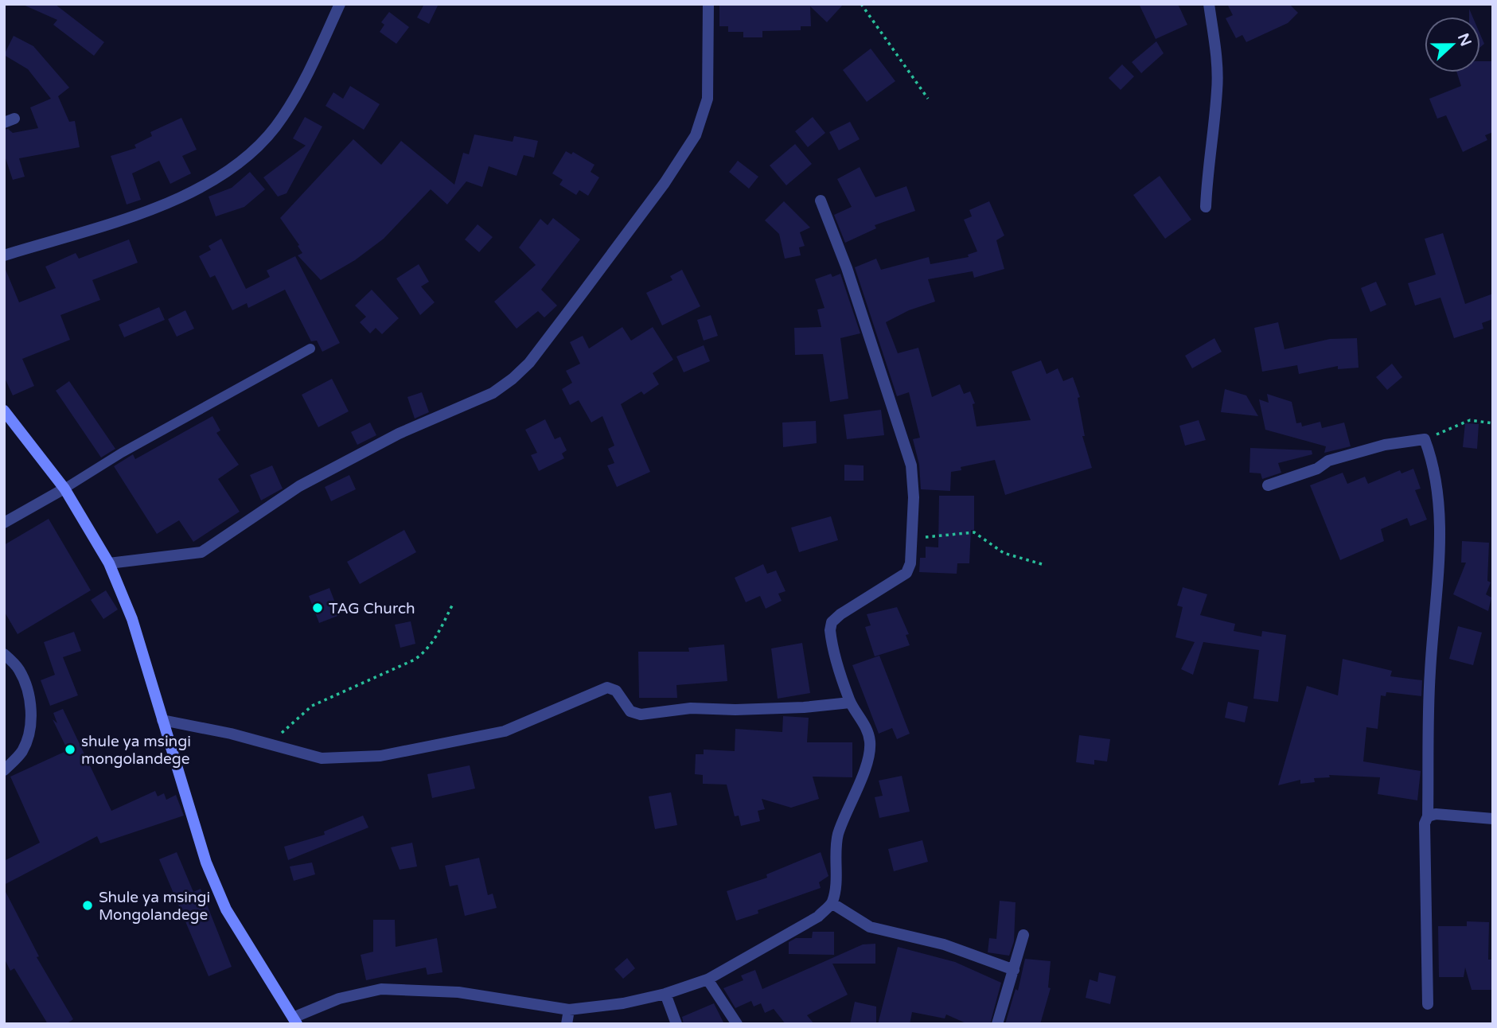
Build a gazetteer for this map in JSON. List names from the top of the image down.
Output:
{
  "places": ["TAG Church", "shule ya msingi mongolandege", "Shule ya msingi Mongolandege"],
  "north": "right"
}
